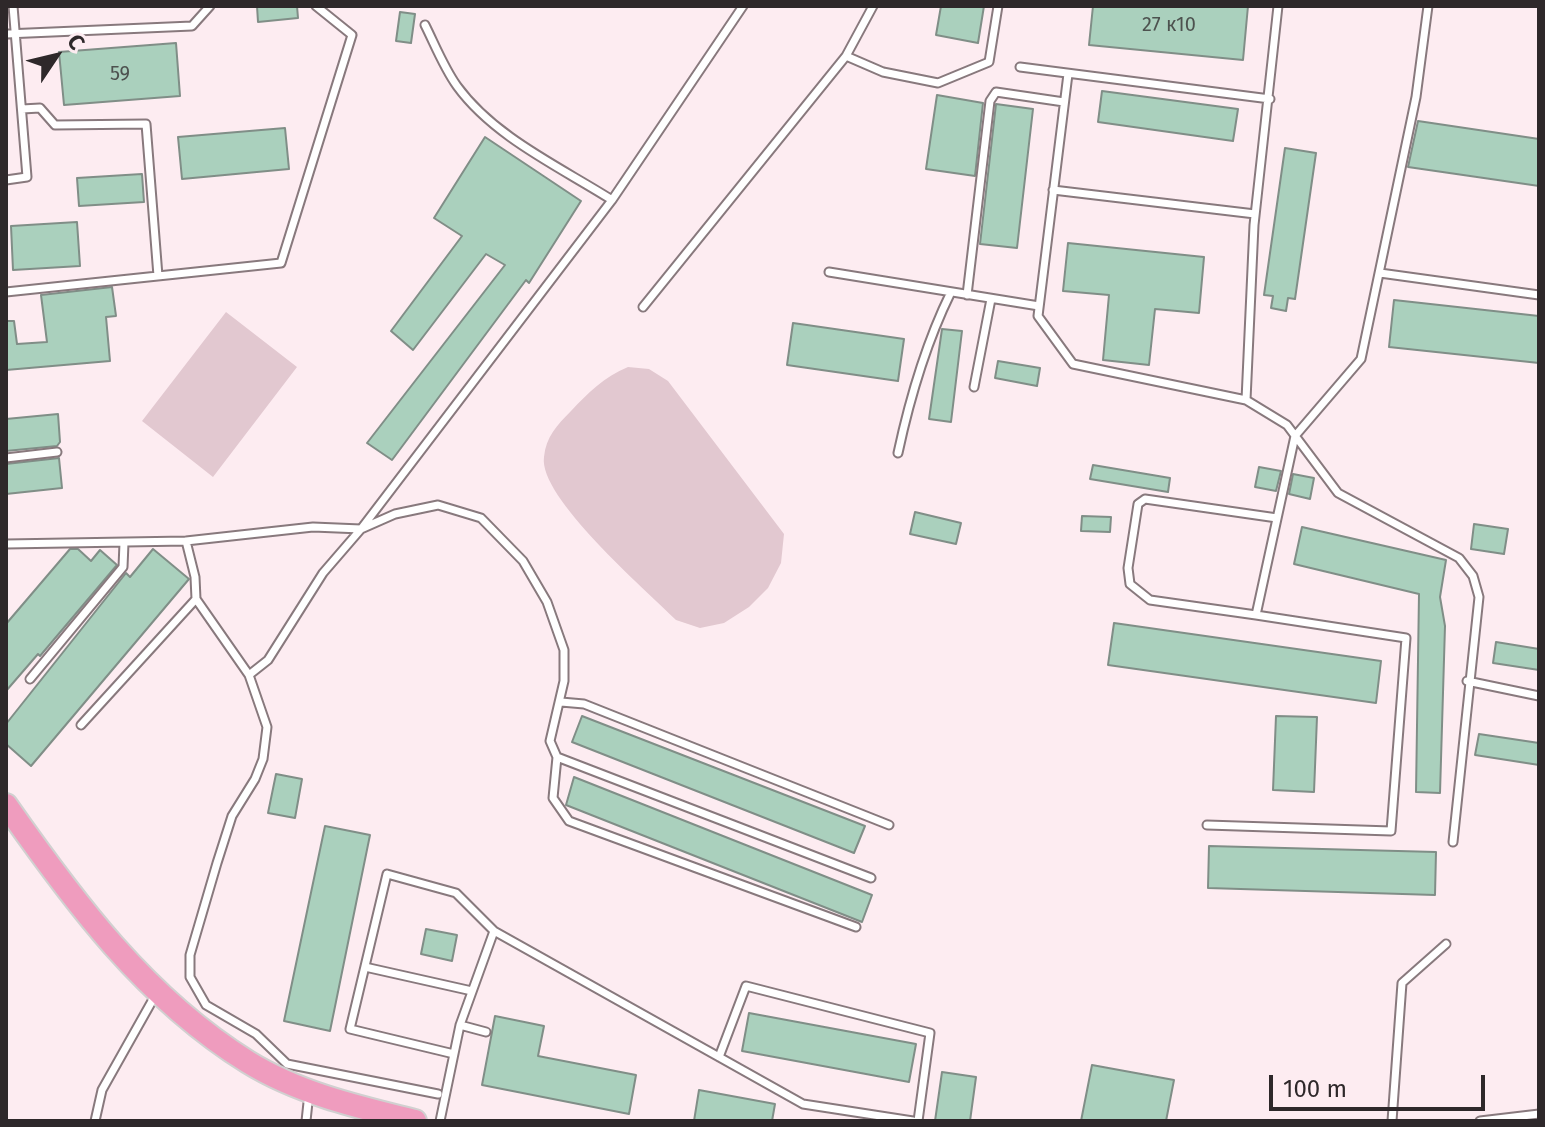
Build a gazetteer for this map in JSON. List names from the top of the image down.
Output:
{
  "house_numbers": ["27 к10", "59"],
  "scale_bar": "100 m",
  "north": "top right"
}
